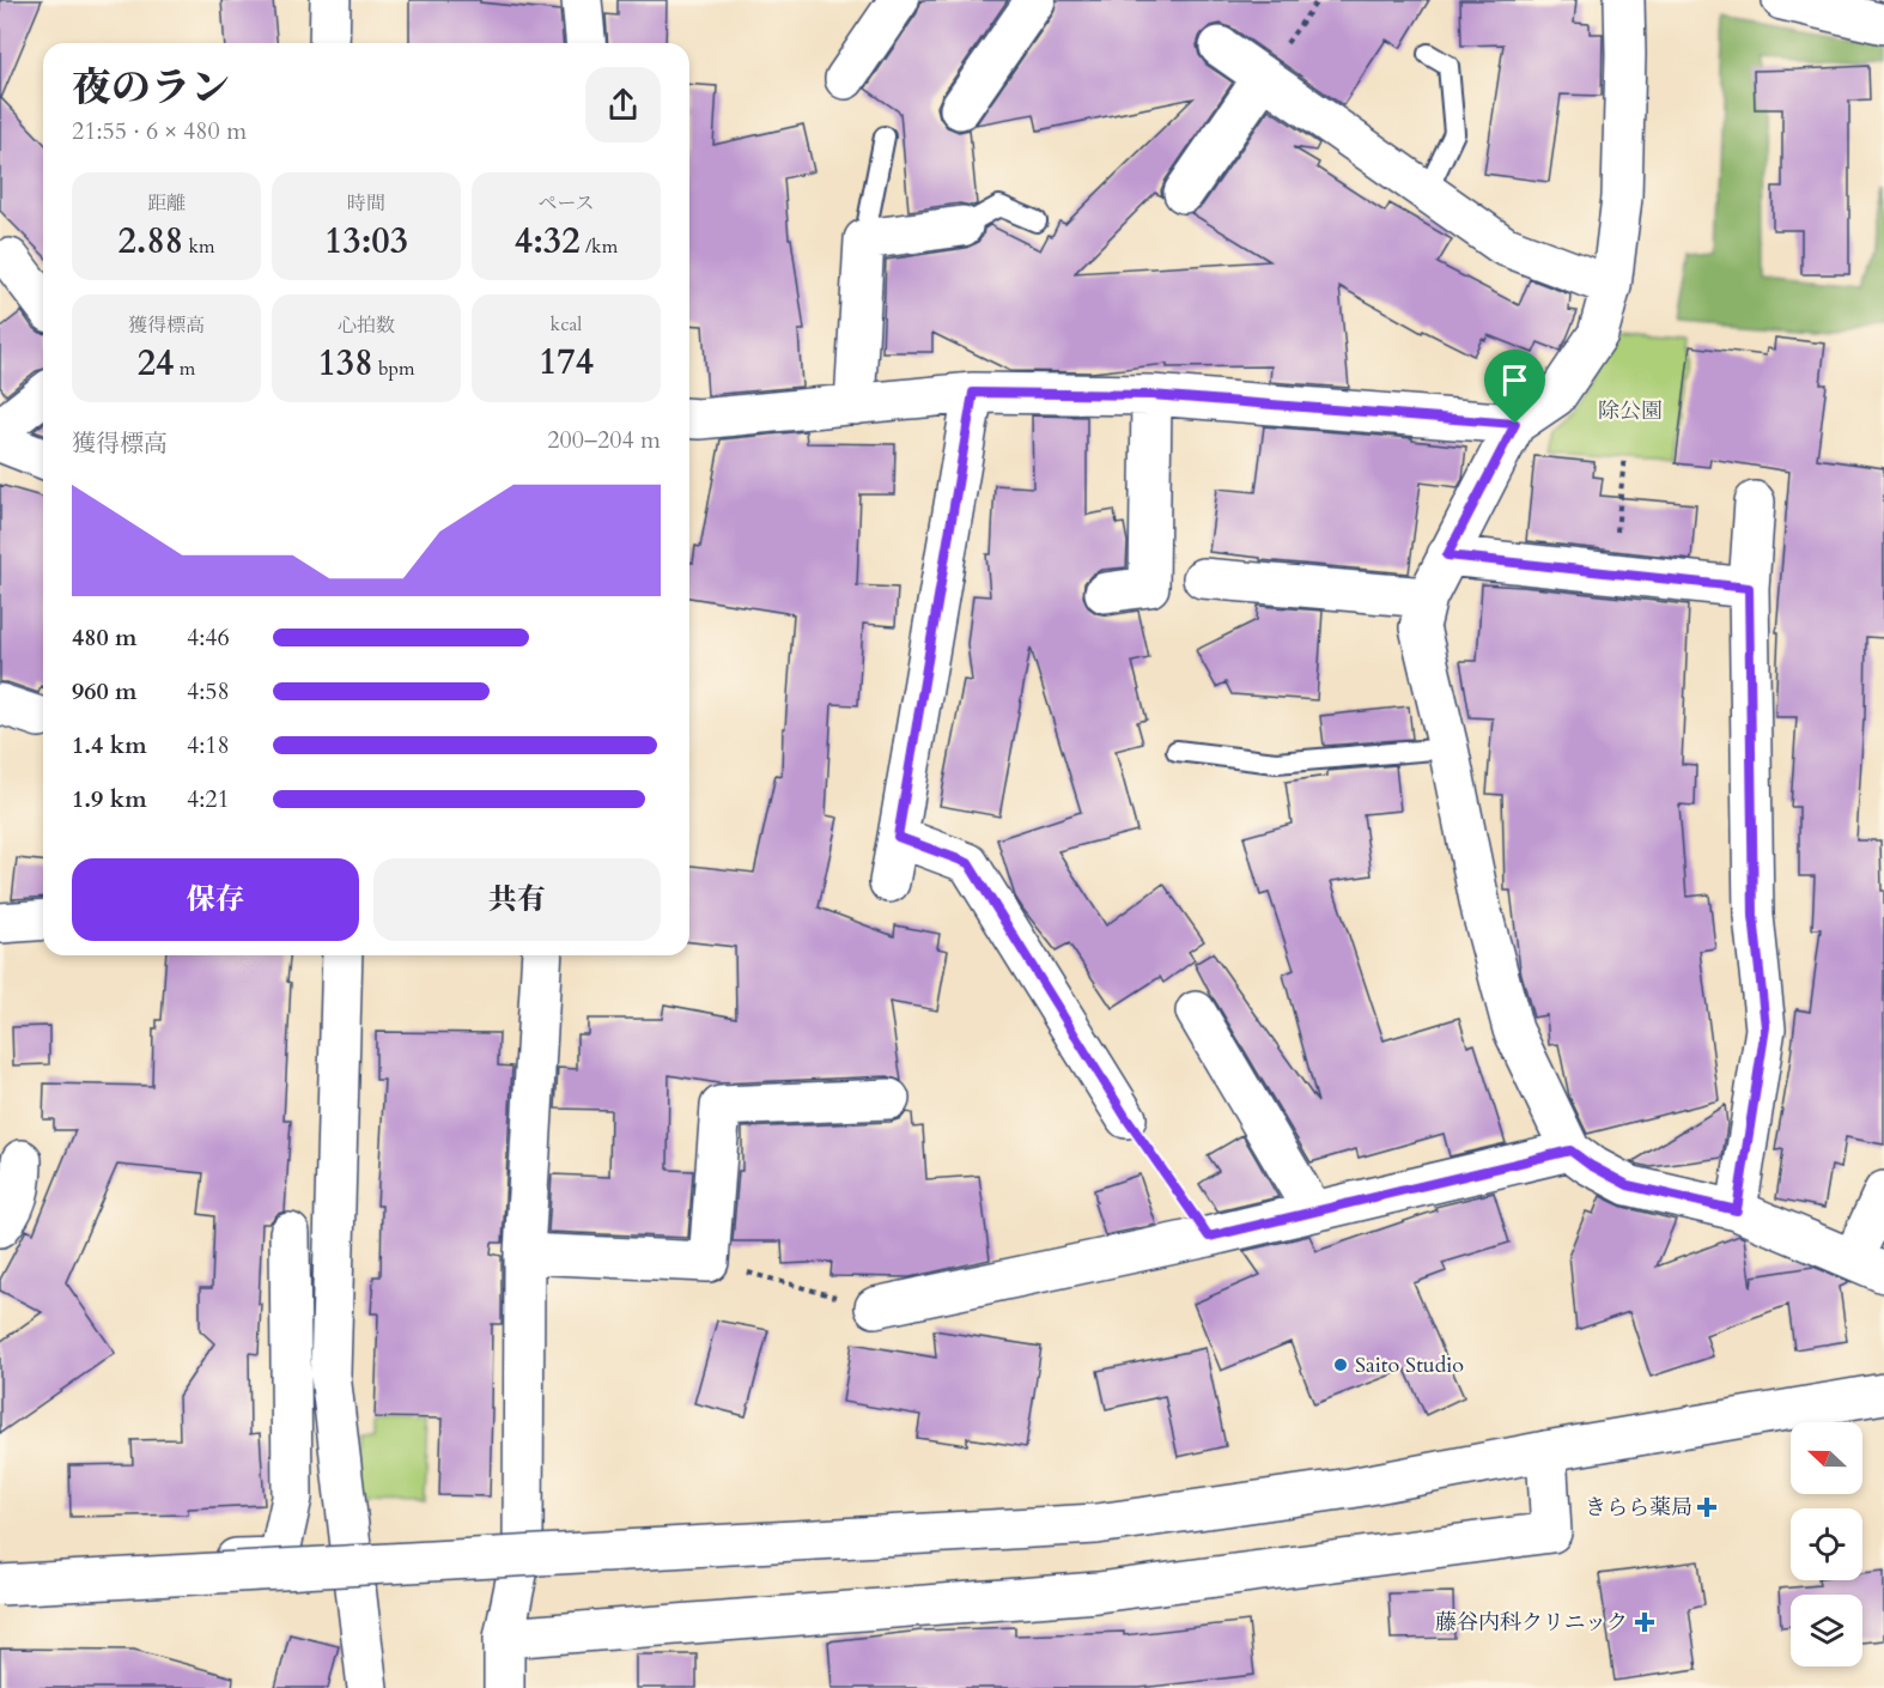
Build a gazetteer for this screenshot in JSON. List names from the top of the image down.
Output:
{
  "parks": ["除公園"],
  "places": {
    "other": ["Saito Studio"],
    "health": ["きらら薬局", "藤谷内科クリニック"]
  },
  "north": "left",
  "page": {
    "heading": ["夜のラン", "21:55 · 6 × 480 m"],
    "stats": [
      ["距離", "2.88 km"],
      ["時間", "13:03"],
      ["ペース", "4:32 /km"],
      ["獲得標高", "24 m"],
      ["心拍数", "138 bpm"],
      ["kcal", "174"]
    ],
    "chart": ["獲得標高", "200–204 m"],
    "list": [
      {
        "name": "480 m",
        "note": "4:46"
      },
      {
        "name": "960 m",
        "note": "4:58"
      },
      {
        "name": "1.4 km",
        "note": "4:18"
      },
      {
        "name": "1.9 km",
        "note": "4:21"
      }
    ],
    "buttons": ["保存", "共有"]
  }
}
